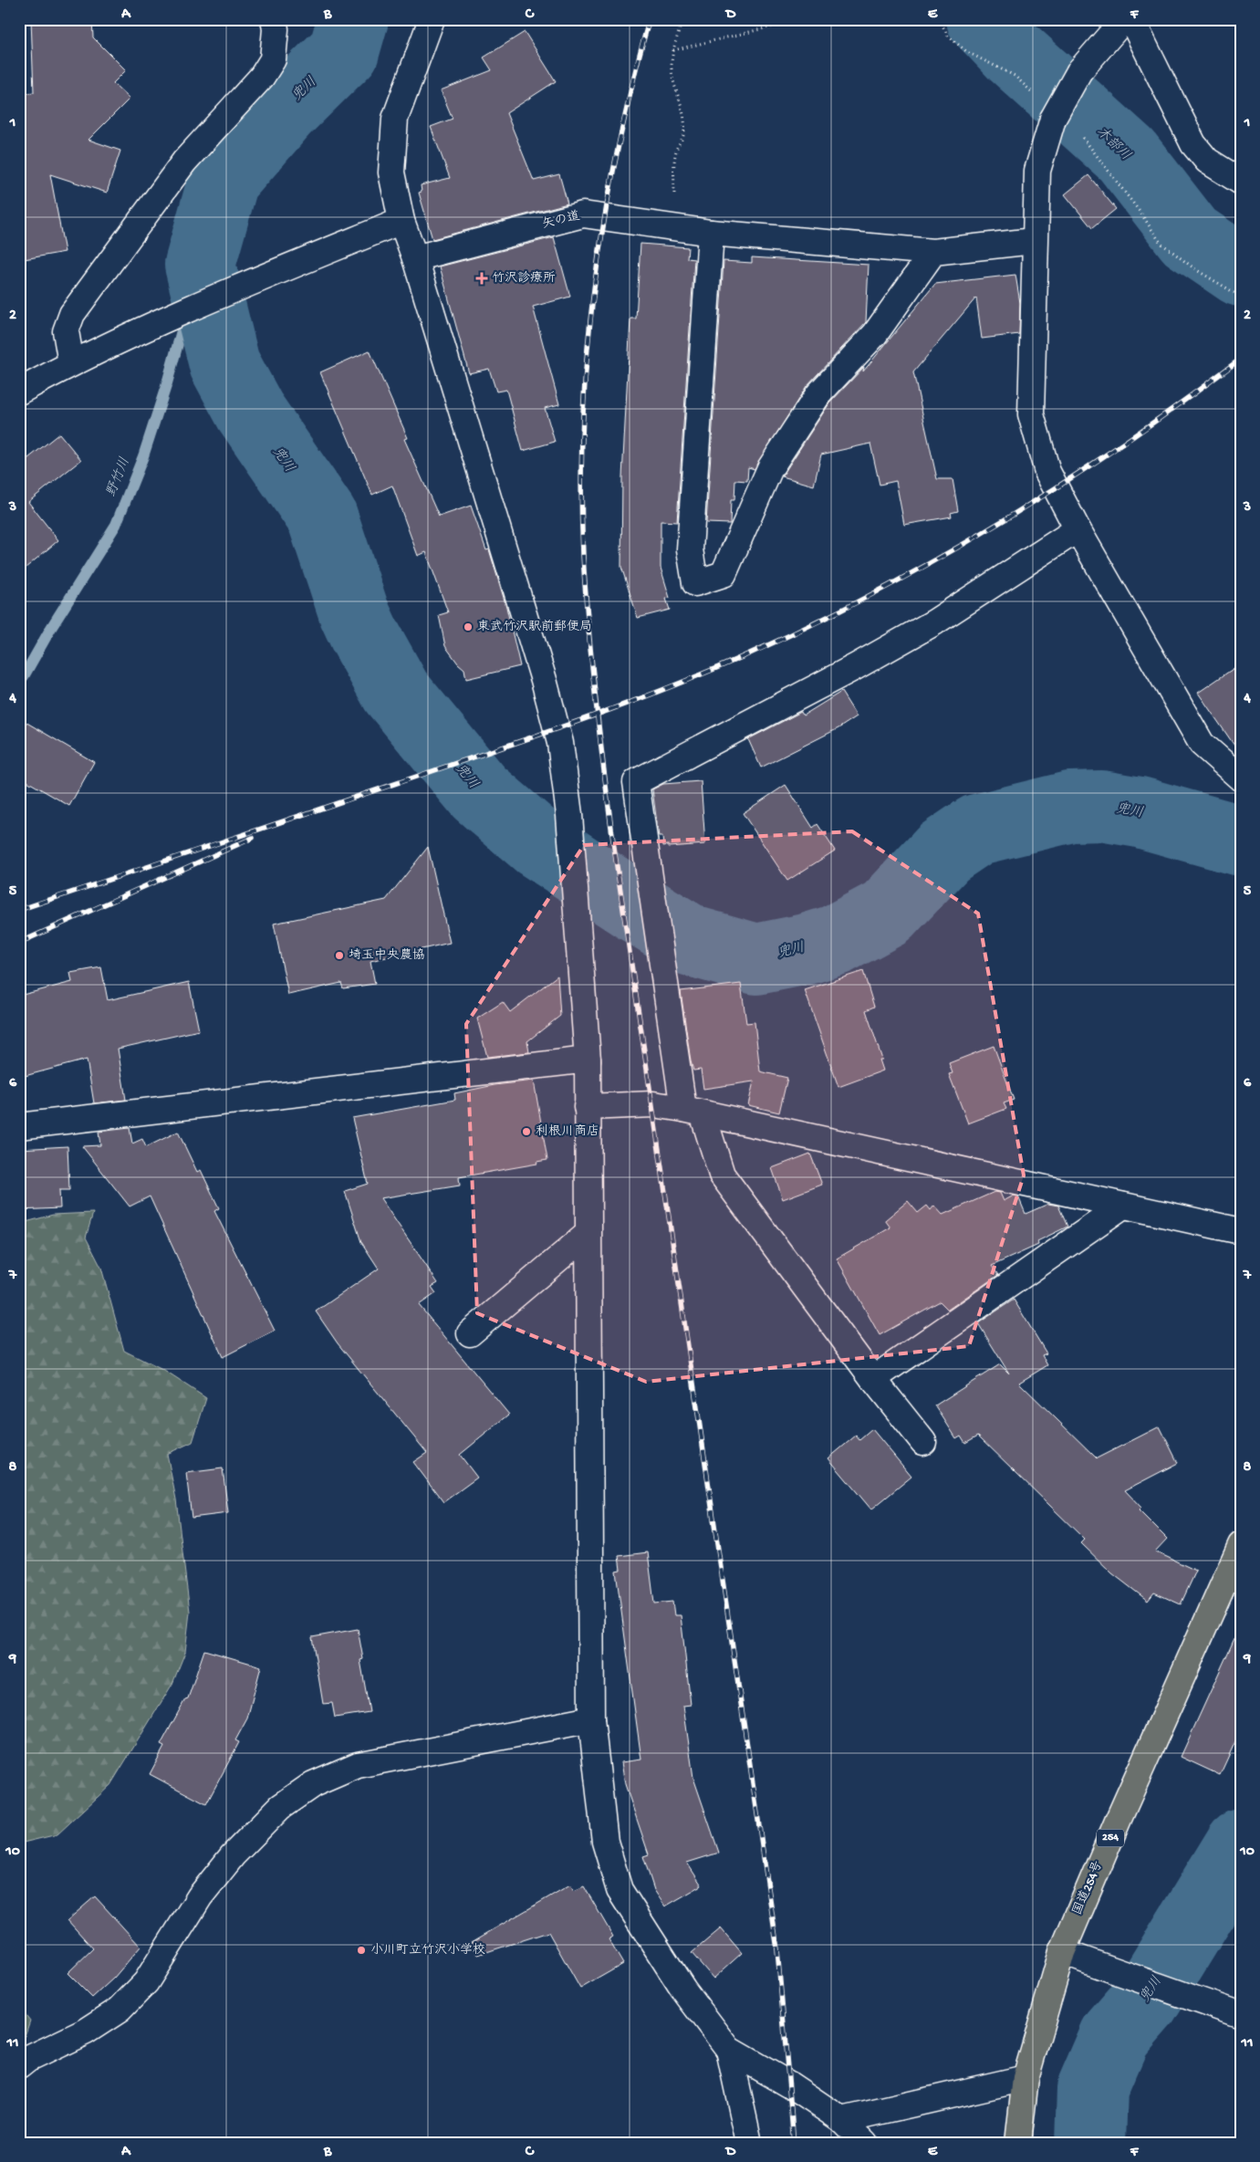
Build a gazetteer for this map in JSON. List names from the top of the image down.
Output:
{
  "streets": {
    "highway": ["254", "国道254号"],
    "street": ["矢の道"]
  },
  "water": ["兜川", "木部川", "野竹川"],
  "places": {
    "health": ["竹沢診療所"],
    "other": [
      "東武竹沢駅前郵便局",
      "埼玉中央農協",
      "利根川商店",
      "小川町立竹沢小学校"
    ]
  },
  "grid": {
    "columns": [
      "A",
      "B",
      "C",
      "D",
      "E",
      "F"
    ],
    "rows": [
      "1",
      "2",
      "3",
      "4",
      "5",
      "6",
      "7",
      "8",
      "9",
      "10",
      "11"
    ]
  }
}
